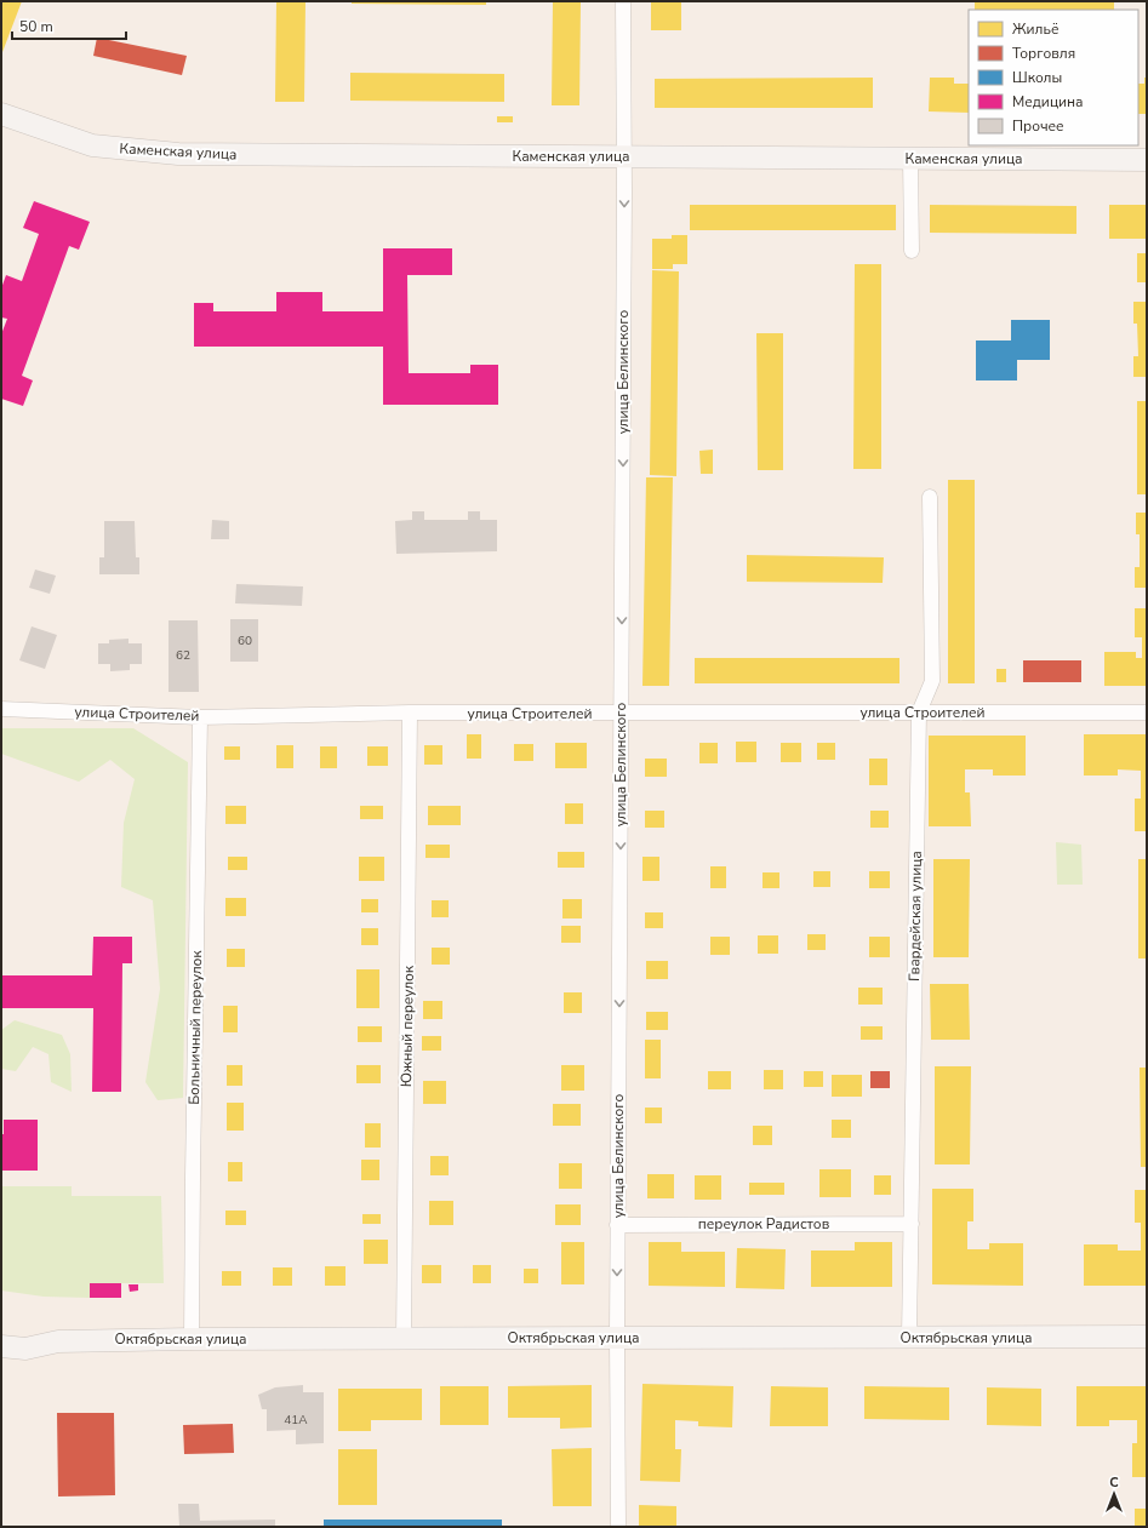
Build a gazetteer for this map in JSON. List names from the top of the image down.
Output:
{
  "streets": {
    "street": [
      "Каменская улица",
      "улица Белинского",
      "улица Строителей",
      "Гвардейская улица",
      "Южный переулок",
      "Больничный переулок",
      "переулок Радистов",
      "Октябрьская улица"
    ]
  },
  "crossings": [
    ["Каменская улица", "улица Белинского"],
    ["улица Белинского", "улица Строителей"],
    ["улица Белинского", "переулок Радистов"],
    ["улица Белинского", "Октябрьская улица"],
    ["улица Строителей", "Гвардейская улица"],
    ["улица Строителей", "Южный переулок"],
    ["улица Строителей", "Больничный переулок"],
    ["Гвардейская улица", "переулок Радистов"],
    ["Гвардейская улица", "Октябрьская улица"],
    ["Южный переулок", "Октябрьская улица"],
    ["Больничный переулок", "Октябрьская улица"]
  ],
  "one_way": ["улица Белинского"],
  "house_numbers": ["60", "62", "41А"],
  "legend": [
    "Жильё",
    "Торговля",
    "Школы",
    "Медицина",
    "Прочее"
  ],
  "scale_bar": "50 m",
  "north": "top"
}
